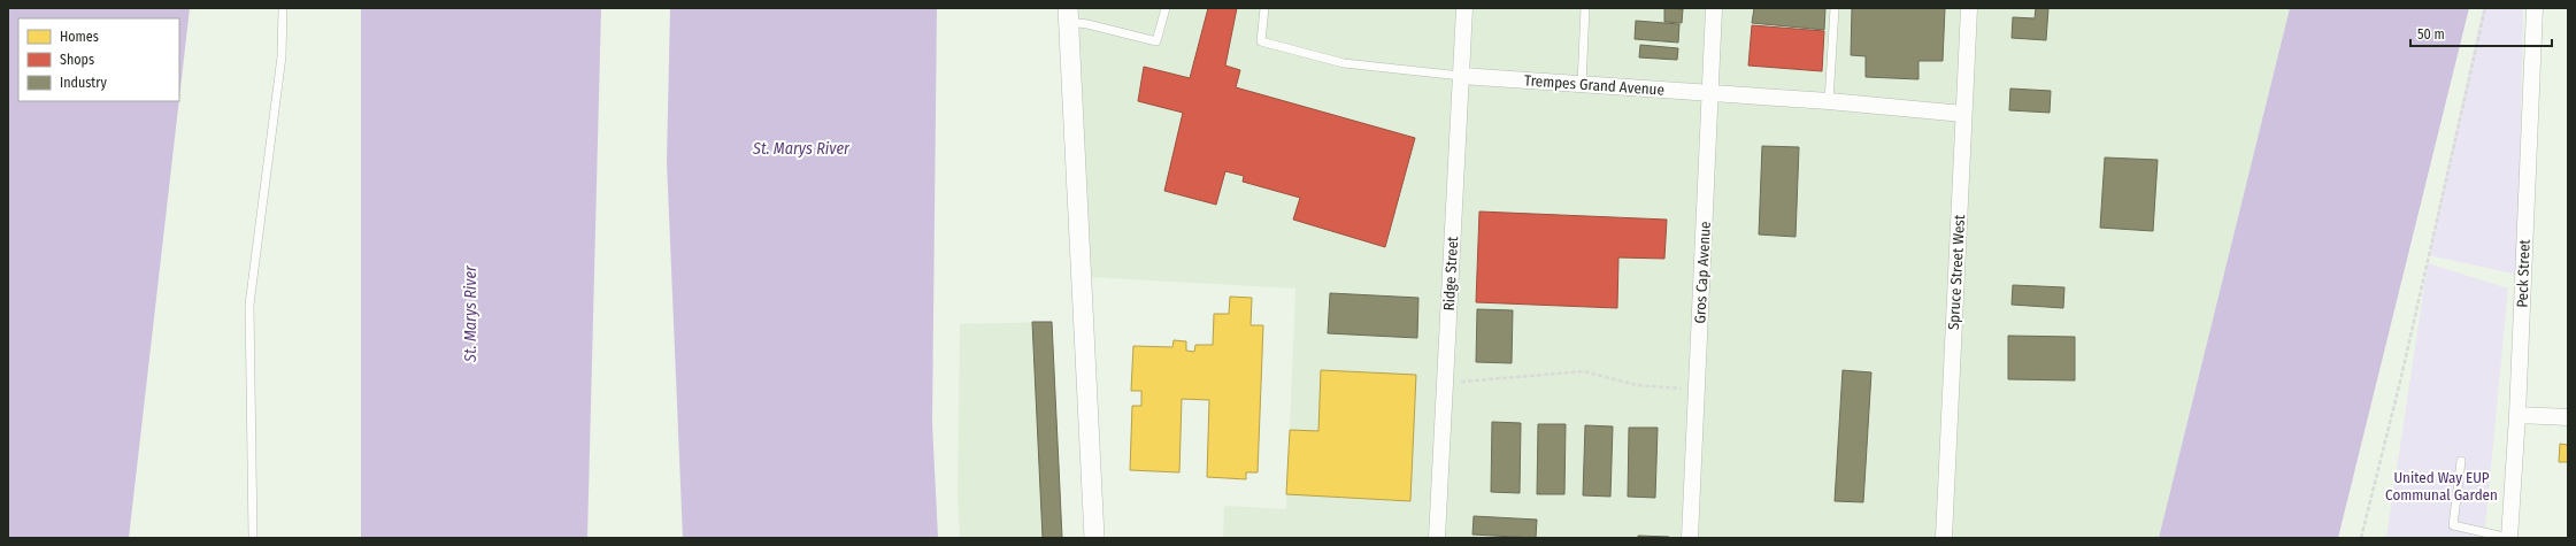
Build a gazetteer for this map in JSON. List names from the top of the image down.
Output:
{
  "streets": {
    "street": [
      "Trempes Grand Avenue",
      "Gros Cap Avenue",
      "Spruce Street West",
      "Ridge Street",
      "Peck Street"
    ]
  },
  "crossings": [
    ["Trempes Grand Avenue", "Gros Cap Avenue"],
    ["Trempes Grand Avenue", "Spruce Street West"],
    ["Trempes Grand Avenue", "Ridge Street"]
  ],
  "water": ["St. Marys River"],
  "parks": ["United Way EUP Communal Garden"],
  "legend": ["Homes", "Shops", "Industry"],
  "scale_bar": "50 m"
}
